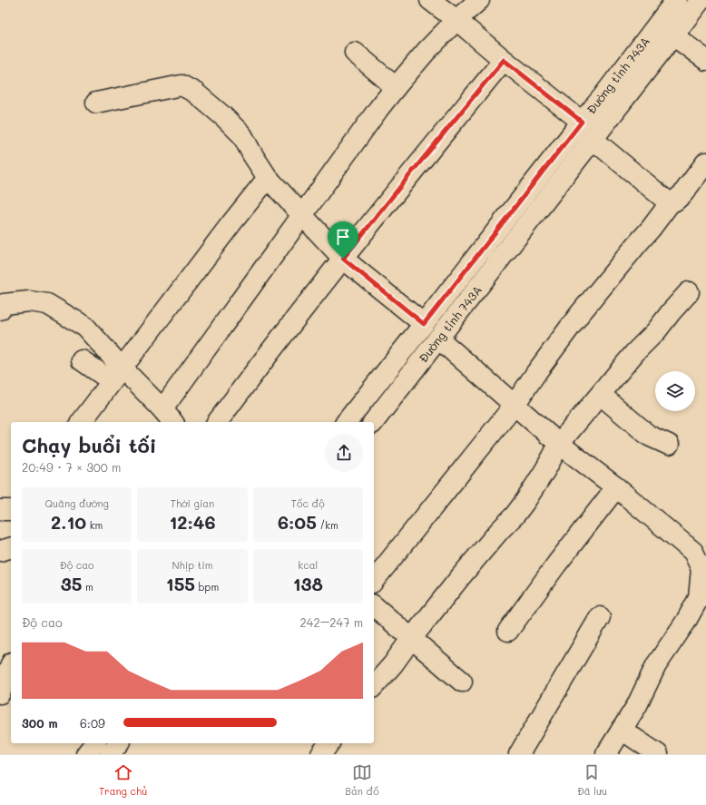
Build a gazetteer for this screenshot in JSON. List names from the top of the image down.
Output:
{
  "streets": {
    "street": ["Đường tỉnh 743A"]
  },
  "page": {
    "heading": ["Chạy buổi tối", "20:49 · 7 × 300 m"],
    "stats": [
      ["Quãng đường", "2.10 km"],
      ["Thời gian", "12:46"],
      ["Tốc độ", "6:05 /km"],
      ["Độ cao", "35 m"],
      ["Nhịp tim", "155 bpm"],
      ["kcal", "138"]
    ],
    "chart": ["Độ cao", "242–247 m"],
    "list": [
      {
        "name": "300 m",
        "note": "6:09"
      }
    ],
    "tabs": ["Trang chủ", "Bản đồ", "Đã lưu"]
  }
}
